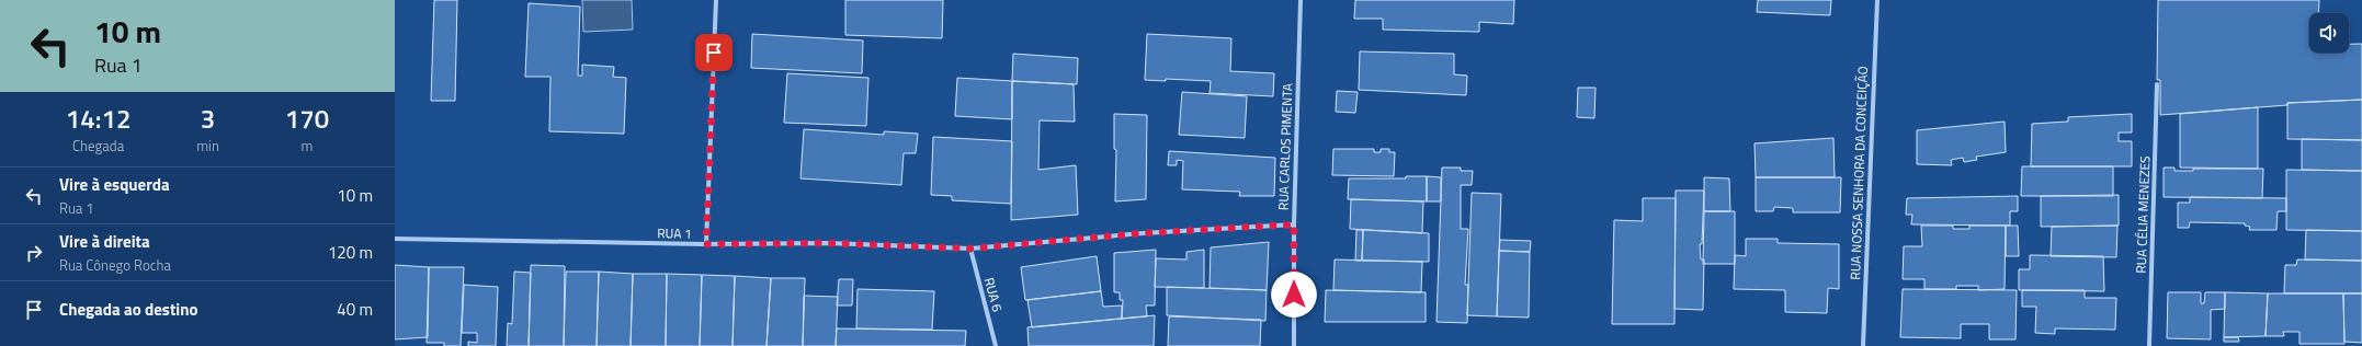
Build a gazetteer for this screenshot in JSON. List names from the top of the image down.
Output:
{
  "streets": {
    "street": [
      "RUA CARLOS PIMENTA",
      "RUA NOSSA SENHORA DA CONCEIÇÃO",
      "RUA CÉLIA MENEZES",
      "RUA 1",
      "RUA 6"
    ]
  },
  "crossings": [
    ["RUA CARLOS PIMENTA", "RUA 1"],
    ["RUA 1", "RUA 6"]
  ],
  "page": {
    "turn": ["10 m", "Rua 1"],
    "eta": [
      "14:12",
      "Chegada",
      "3",
      "min",
      "170",
      "m"
    ],
    "list": [
      {
        "name": "Vire à esquerda",
        "note": "Rua 1",
        "value": "10 m"
      },
      {
        "name": "Vire à direita",
        "note": "Rua Cônego Rocha",
        "value": "120 m"
      },
      {
        "name": "Chegada ao destino",
        "value": "40 m"
      }
    ]
  }
}
